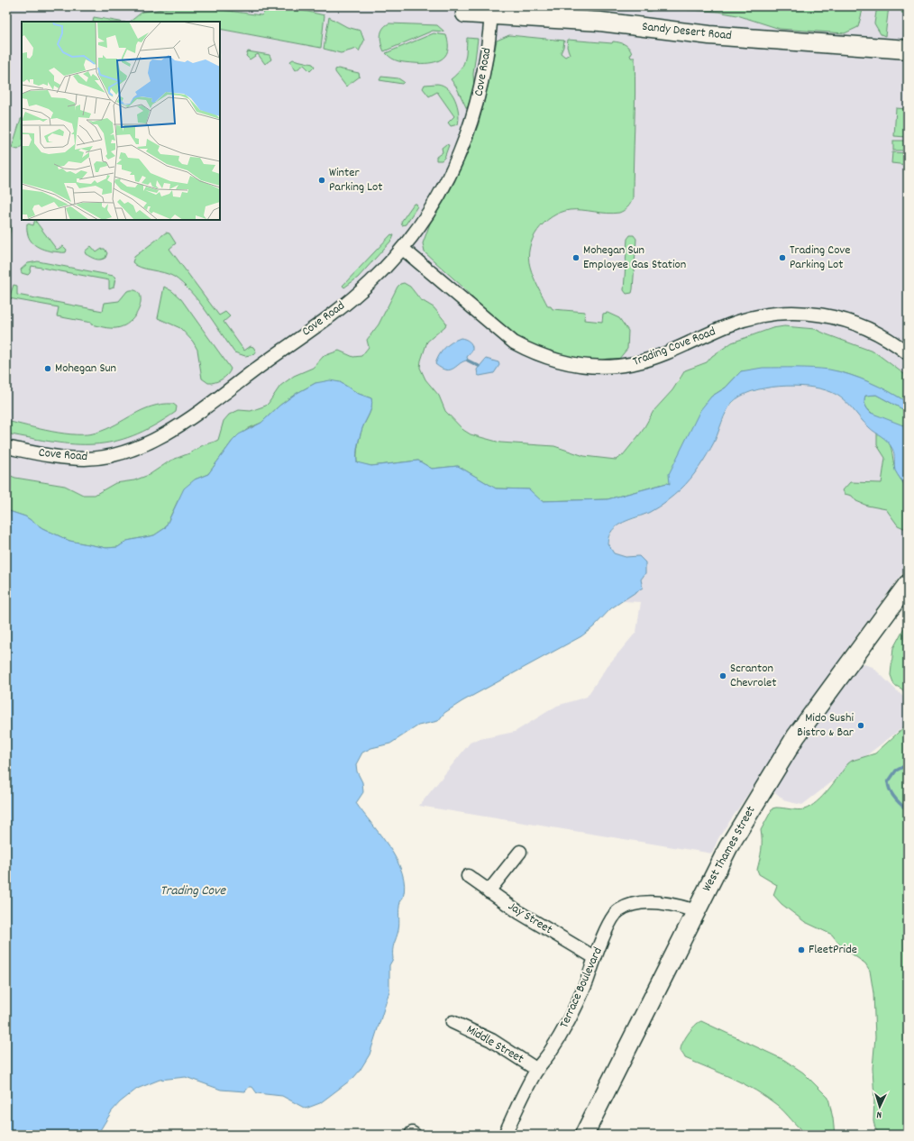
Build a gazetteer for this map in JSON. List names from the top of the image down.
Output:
{
  "streets": {
    "main road": ["Sandy Desert Road", "West Thames Street"],
    "street": [
      "Cove Road",
      "Trading Cove Road",
      "Jay Street",
      "Terrace Boulevard",
      "Middle Street"
    ]
  },
  "crossings": [
    ["Sandy Desert Road", "Cove Road"],
    ["Cove Road", "Trading Cove Road"],
    ["West Thames Street", "Terrace Boulevard"],
    ["Jay Street", "Terrace Boulevard"],
    ["Terrace Boulevard", "Middle Street"]
  ],
  "water": ["Trading Cove"],
  "places": [
    "Winter Parking Lot",
    "Mohegan Sun Employee Gas Station",
    "Trading Cove Parking Lot",
    "Mohegan Sun",
    "Scranton Chevrolet",
    "Mido Sushi Bistro & Bar",
    "FleetPride"
  ],
  "north": "bottom"
}
